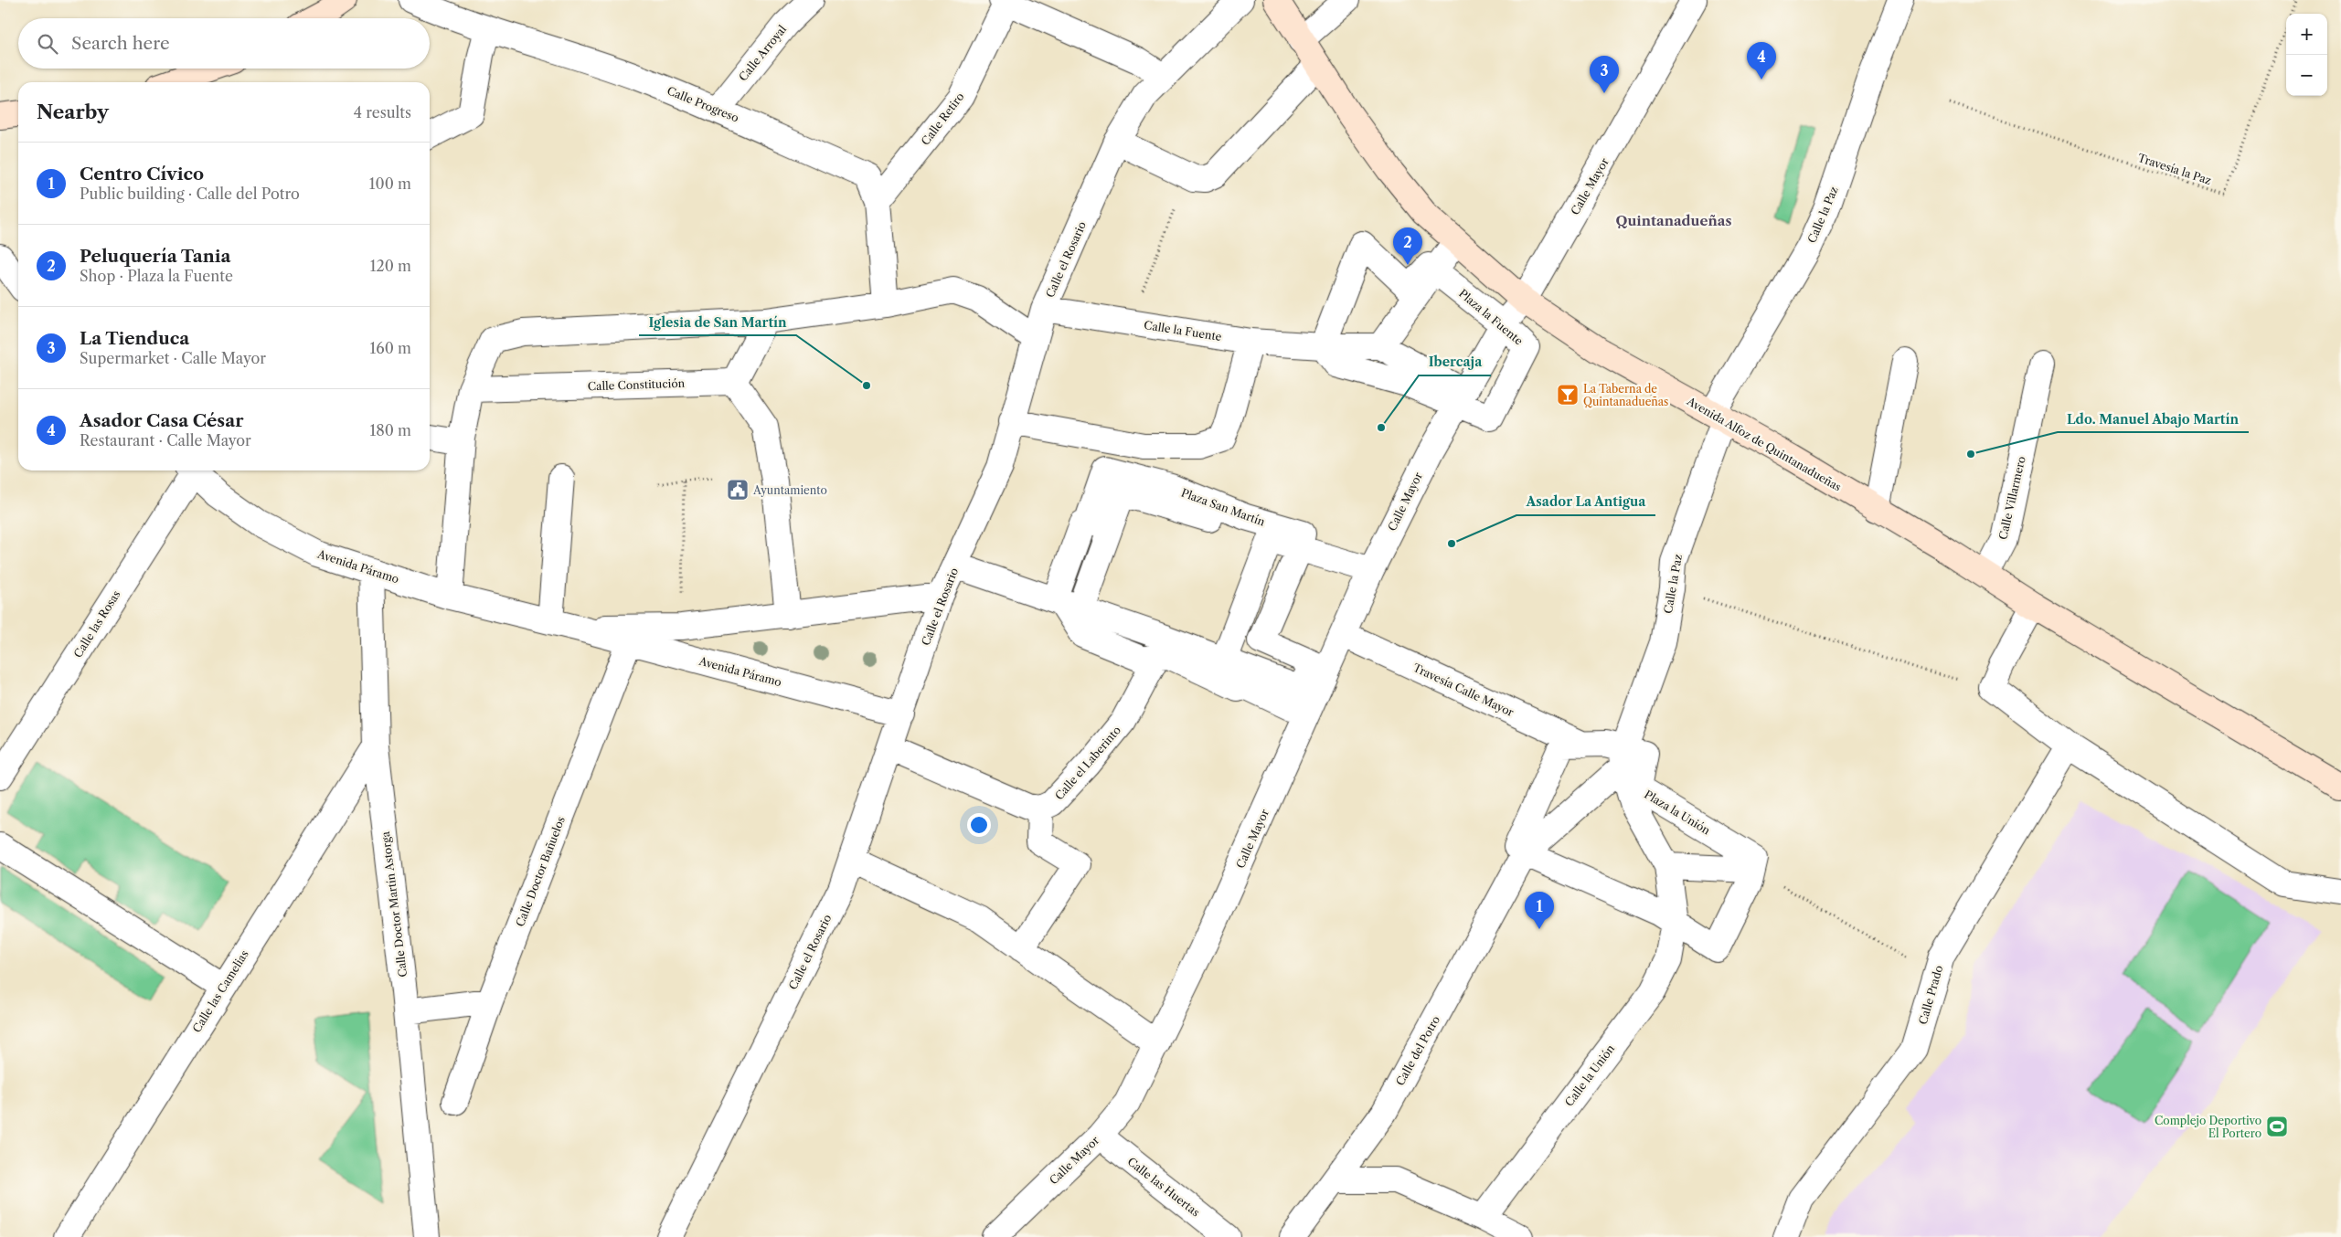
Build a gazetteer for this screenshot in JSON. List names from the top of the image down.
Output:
{
  "streets": {
    "main road": ["Avenida Alfoz de Quintanadueñas"],
    "street": [
      "Calle Arroyal",
      "Calle Progreso",
      "Calle Retiro",
      "Calle Mayor",
      "Calle la Paz",
      "Calle el Rosario",
      "Plaza la Fuente",
      "Calle la Fuente",
      "Calle Constitución",
      "Calle Villarmero",
      "Plaza San Martín",
      "Avenida Páramo",
      "Calle las Rosas",
      "Travesía Calle Mayor",
      "Calle el Laberinto",
      "Plaza la Unión",
      "Calle Doctor Bañuelos",
      "Calle Doctor Martín Astorga",
      "Calle las Camelias",
      "Calle Prado",
      "Calle del Potro",
      "Calle la Unión",
      "Calle las Huertas"
    ],
    "path": ["Travesía la Paz"]
  },
  "crossings": [
    ["Calle Arroyal", "Calle Progreso"],
    ["Calle Progreso", "Calle Retiro"],
    ["Calle Retiro", "Calle el Rosario"],
    ["Calle Mayor", "Plaza la Fuente"],
    ["Calle Mayor", "Avenida Alfoz de Quintanadueñas"],
    ["Calle Mayor", "Plaza San Martín"],
    ["Calle Mayor", "Travesía Calle Mayor"],
    ["Calle Mayor", "Calle las Huertas"],
    ["Calle la Paz", "Avenida Alfoz de Quintanadueñas"],
    ["Calle la Paz", "Plaza la Unión"],
    ["Calle el Rosario", "Calle la Fuente"],
    ["Calle el Rosario", "Avenida Páramo"],
    ["Plaza la Fuente", "Calle la Fuente"],
    ["Avenida Alfoz de Quintanadueñas", "Calle Villarmero"],
    ["Avenida Páramo", "Calle Doctor Bañuelos"],
    ["Avenida Páramo", "Calle Doctor Martín Astorga"],
    ["Travesía Calle Mayor", "Plaza la Unión"],
    ["Plaza la Unión", "Calle la Unión"],
    ["Calle Doctor Martín Astorga", "Calle las Camelias"]
  ],
  "districts": ["Quintanadueñas"],
  "places": {
    "other": [
      "Iglesia de San Martín",
      "Ibercaja",
      "Ldo. Manuel Abajo Martín",
      "Asador La Antigua"
    ],
    "bar": ["La Taberna de Quintanadueñas"],
    "public building": ["Ayuntamiento"],
    "sports": ["Complejo Deportivo El Portero"]
  },
  "page": {
    "map_buttons": ["+", "−"],
    "search": "Search here",
    "pins": [
      "4",
      "3",
      "2",
      "1"
    ],
    "heading": ["Nearby", "4 results"],
    "list": [
      {
        "mark": "1",
        "name": "Centro Cívico",
        "note": "Public building · Calle del Potro",
        "value": "100 m"
      },
      {
        "mark": "2",
        "name": "Peluquería Tania",
        "note": "Shop · Plaza la Fuente",
        "value": "120 m"
      },
      {
        "mark": "3",
        "name": "La Tienduca",
        "note": "Supermarket · Calle Mayor",
        "value": "160 m"
      },
      {
        "mark": "4",
        "name": "Asador Casa César",
        "note": "Restaurant · Calle Mayor",
        "value": "180 m"
      }
    ]
  }
}
